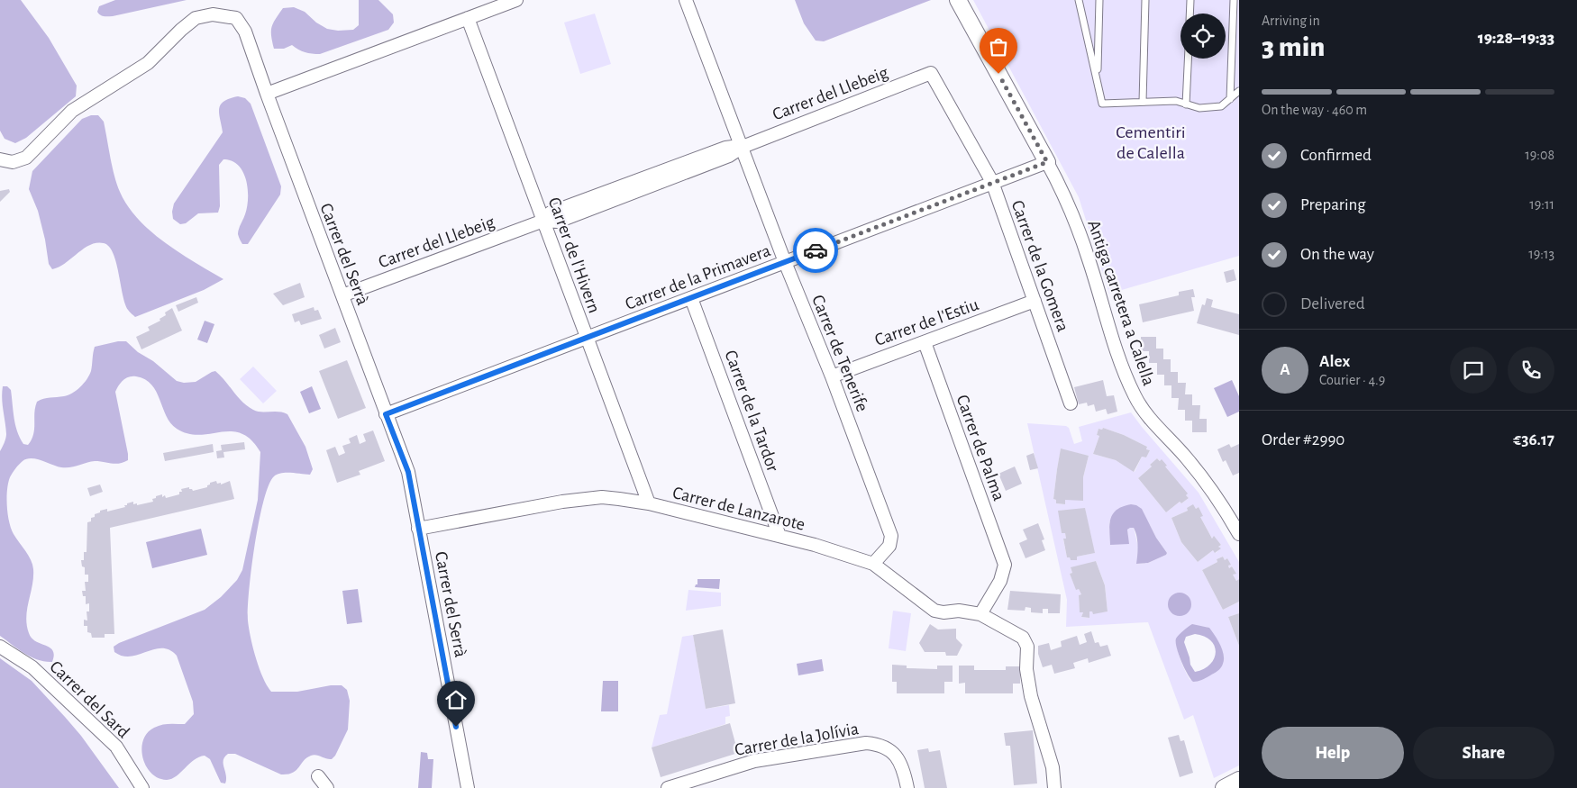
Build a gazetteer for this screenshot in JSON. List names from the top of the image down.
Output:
{
  "streets": {
    "street": [
      "Carrer del Llebeig",
      "Carrer del Serrà",
      "Carrer de l'Hivern",
      "Carrer de la Gomera",
      "Carrer de la Primavera",
      "Antiga carretera a Calella",
      "Carrer de l'Estiu",
      "Carrer de Tenerife",
      "Carrer de la Tardor",
      "Carrer de Palma",
      "Carrer de Lanzarote",
      "Carrer del Sard",
      "Carrer de la Jolívia"
    ]
  },
  "crossings": [
    ["Carrer del Llebeig", "Carrer del Serrà"],
    ["Carrer del Llebeig", "Carrer de l'Hivern"],
    ["Carrer del Llebeig", "Carrer de la Gomera"],
    ["Carrer del Llebeig", "Carrer de Tenerife"],
    ["Carrer del Serrà", "Carrer de la Primavera"],
    ["Carrer del Serrà", "Carrer de Lanzarote"],
    ["Carrer de l'Hivern", "Carrer de la Primavera"],
    ["Carrer de l'Hivern", "Carrer de Lanzarote"],
    ["Carrer de la Gomera", "Carrer de la Primavera"],
    ["Carrer de la Gomera", "Carrer de l'Estiu"],
    ["Carrer de la Primavera", "Antiga carretera a Calella"],
    ["Carrer de la Primavera", "Carrer de Tenerife"],
    ["Carrer de la Primavera", "Carrer de la Tardor"],
    ["Carrer de l'Estiu", "Carrer de Tenerife"],
    ["Carrer de l'Estiu", "Carrer de Palma"],
    ["Carrer de Tenerife", "Carrer de Lanzarote"],
    ["Carrer de la Tardor", "Carrer de Lanzarote"],
    ["Carrer de Palma", "Carrer de Lanzarote"]
  ],
  "parks": ["Cementiri de Calella"],
  "page": {
    "heading": ["3 min", "Arriving in", "19:28–19:33"],
    "panel": [
      "Alex",
      "Courier · 4.9",
      "Order #2990",
      "€36.17"
    ],
    "bar": "On the way · 460 m",
    "list": [
      ["Confirmed", "19:08"],
      ["Preparing", "19:11"],
      ["On the way", "19:13"],
      "Delivered"
    ],
    "round": "A",
    "buttons": ["Help", "Share"]
  }
}
